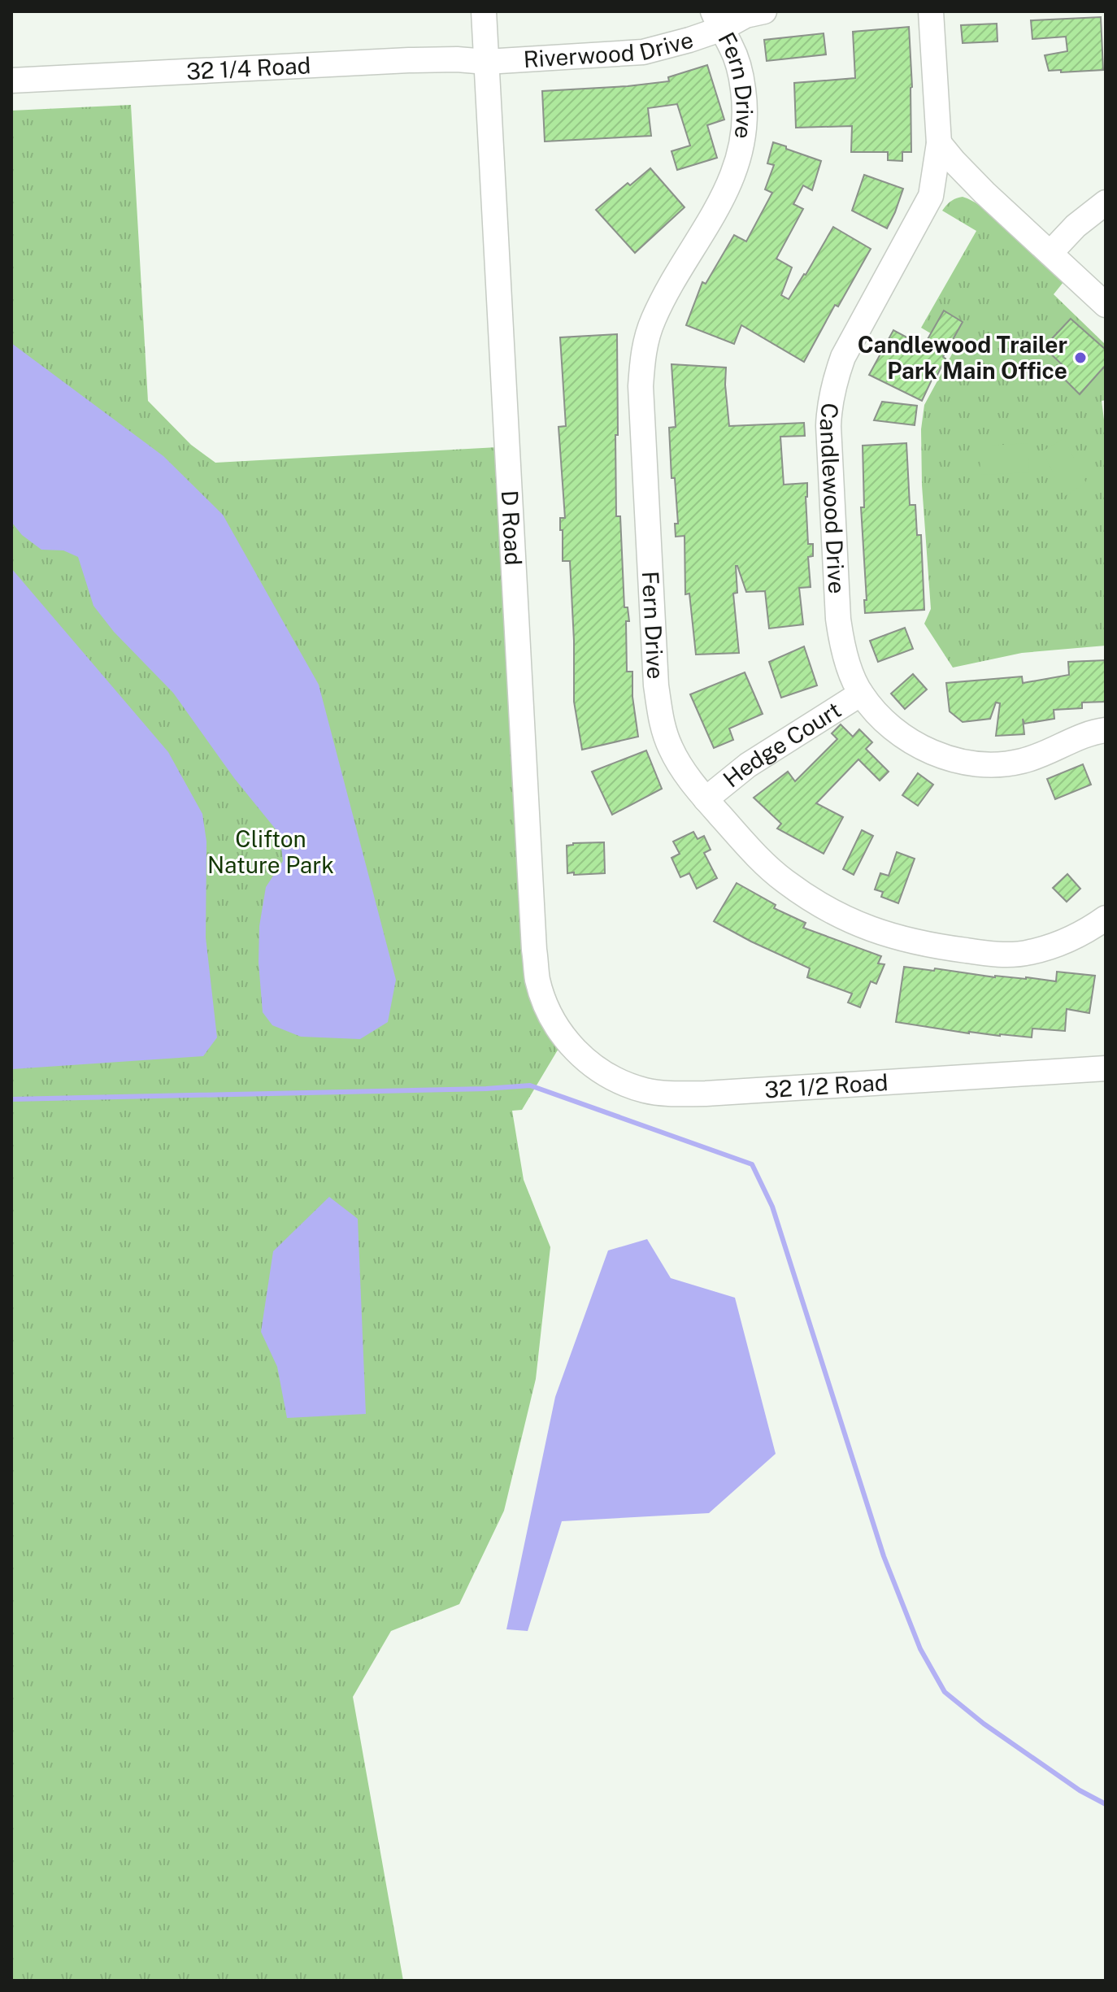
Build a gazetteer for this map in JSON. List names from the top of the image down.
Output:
{
  "streets": {
    "street": [
      "Riverwood Drive",
      "32 1/4 Road",
      "Fern Drive",
      "Candlewood Drive",
      "D Road",
      "Hedge Court",
      "32 1/2 Road"
    ]
  },
  "crossings": [
    ["Riverwood Drive", "32 1/4 Road"],
    ["Riverwood Drive", "Fern Drive"],
    ["Riverwood Drive", "D Road"],
    ["32 1/4 Road", "D Road"],
    ["Fern Drive", "Hedge Court"],
    ["Candlewood Drive", "Hedge Court"],
    ["D Road", "32 1/2 Road"]
  ],
  "parks": ["Clifton Nature Park"],
  "places": ["Candlewood Trailer Park Main Office"]
}
